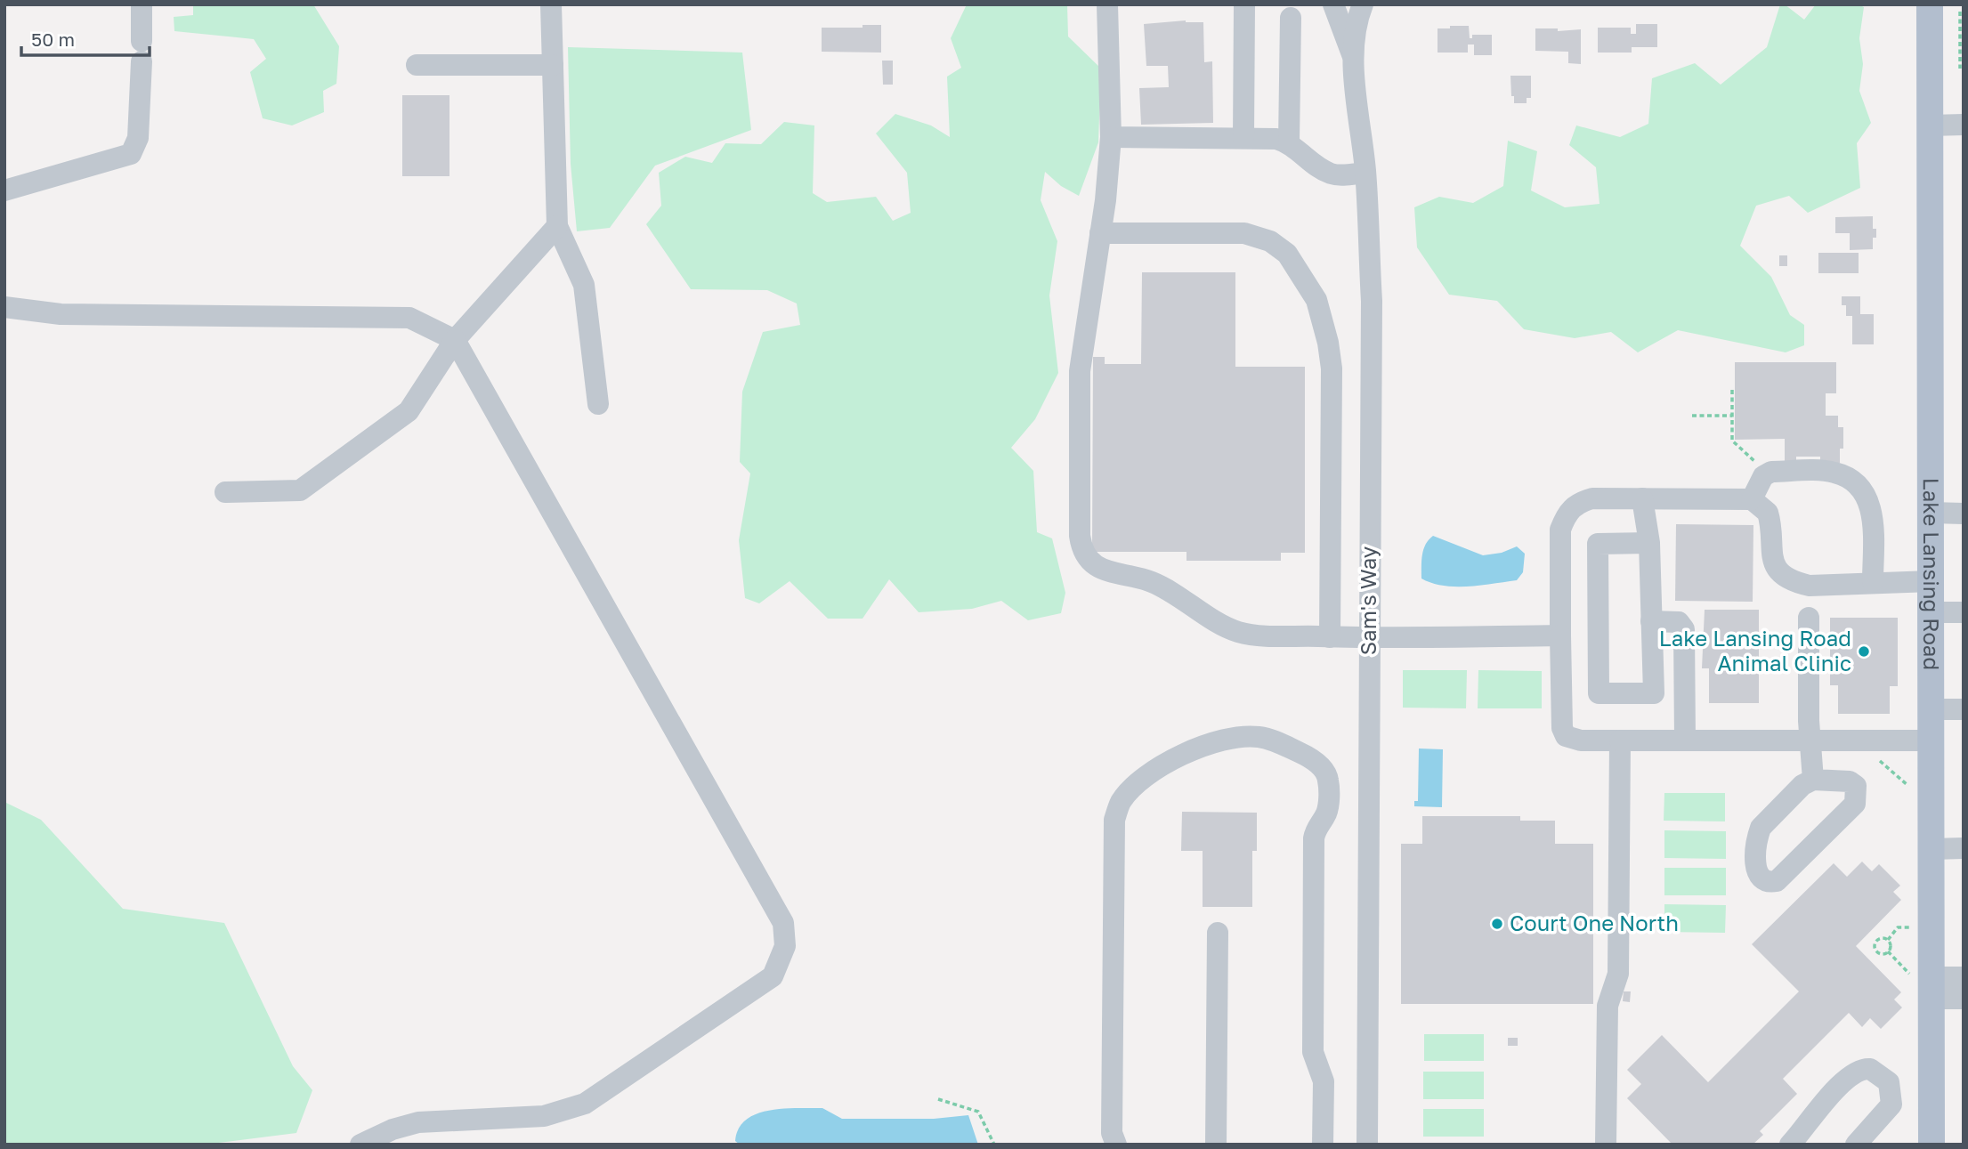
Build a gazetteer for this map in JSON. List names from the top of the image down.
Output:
{
  "streets": {
    "main road": ["Lake Lansing Road"],
    "street": ["Sam's Way"]
  },
  "places": ["Lake Lansing Road Animal Clinic", "Court One North"],
  "scale_bar": "50 m"
}
